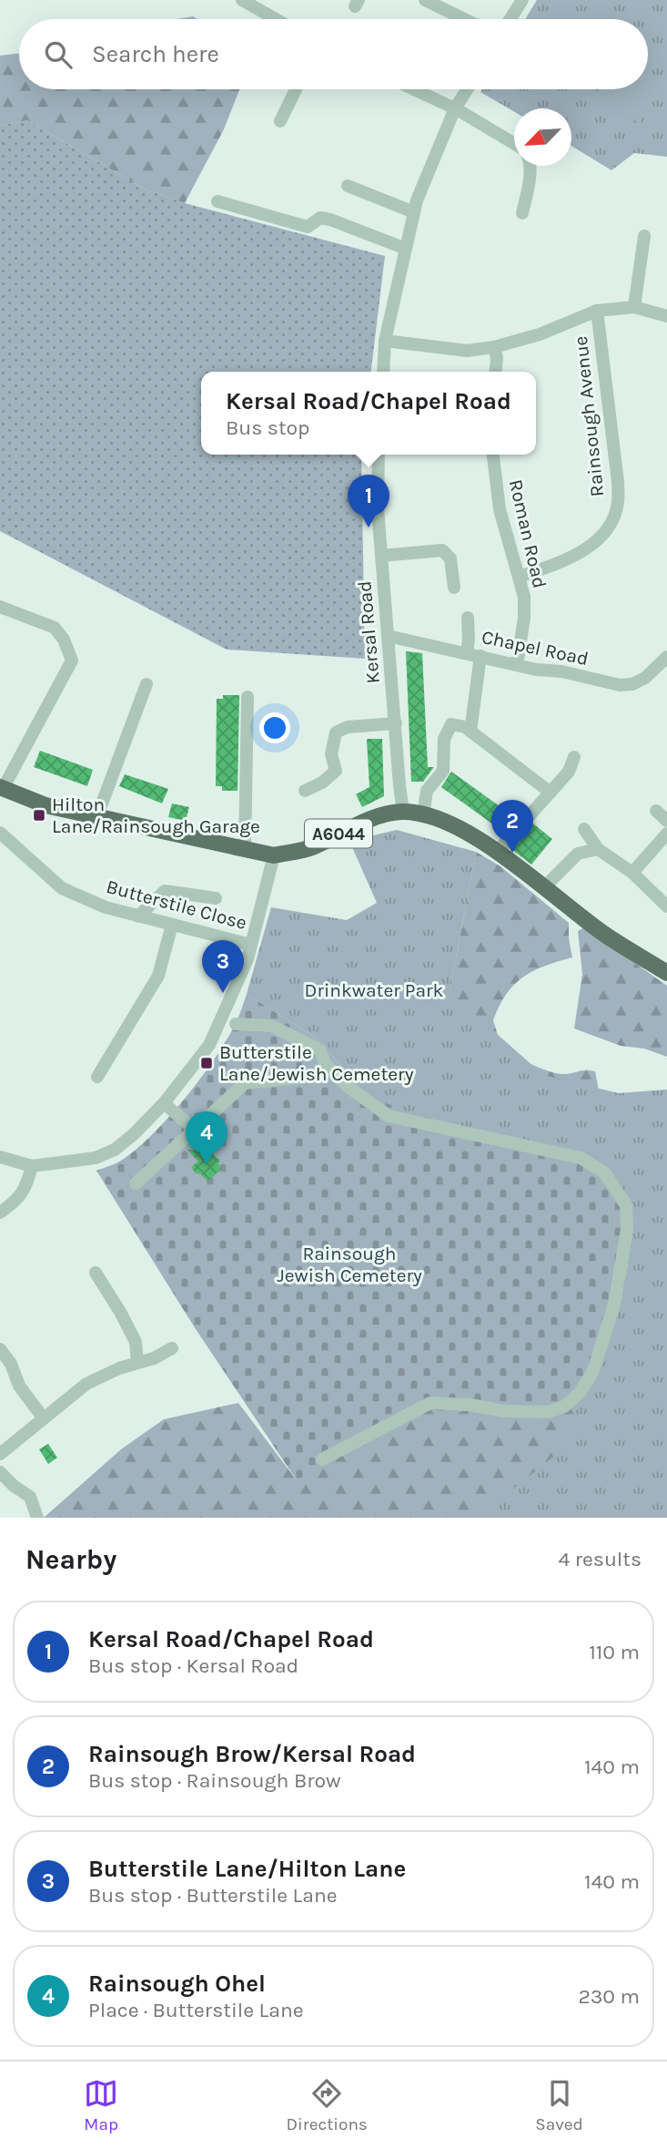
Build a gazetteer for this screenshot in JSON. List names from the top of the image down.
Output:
{
  "streets": {
    "main road": ["A6044"],
    "street": [
      "Rainsough Avenue",
      "Roman Road",
      "Kersal Road",
      "Chapel Road",
      "Butterstile Close"
    ]
  },
  "crossings": [
    ["Rainsough Avenue", "Roman Road"],
    ["Roman Road", "Chapel Road"],
    ["Kersal Road", "Chapel Road"],
    ["Kersal Road", "A6044"]
  ],
  "parks": ["Drinkwater Park", "Rainsough Jewish Cemetery"],
  "places": {
    "transit": ["Hilton Lane/Rainsough Garage", "Butterstile Lane/Jewish Cemetery"]
  },
  "north": "bottom left",
  "page": {
    "search": "Search here",
    "popup": ["Kersal Road/Chapel Road", "Bus stop"],
    "pins": [
      "1",
      "2",
      "3",
      "4"
    ],
    "heading": ["Nearby", "4 results"],
    "list": [
      {
        "mark": "1",
        "name": "Kersal Road/Chapel Road",
        "note": "Bus stop · Kersal Road",
        "value": "110 m"
      },
      {
        "mark": "2",
        "name": "Rainsough Brow/Kersal Road",
        "note": "Bus stop · Rainsough Brow",
        "value": "140 m"
      },
      {
        "mark": "3",
        "name": "Butterstile Lane/Hilton Lane",
        "note": "Bus stop · Butterstile Lane",
        "value": "140 m"
      },
      {
        "mark": "4",
        "name": "Rainsough Ohel",
        "note": "Place · Butterstile Lane",
        "value": "230 m"
      }
    ],
    "nav": ["Map", "Directions", "Saved"]
  }
}
